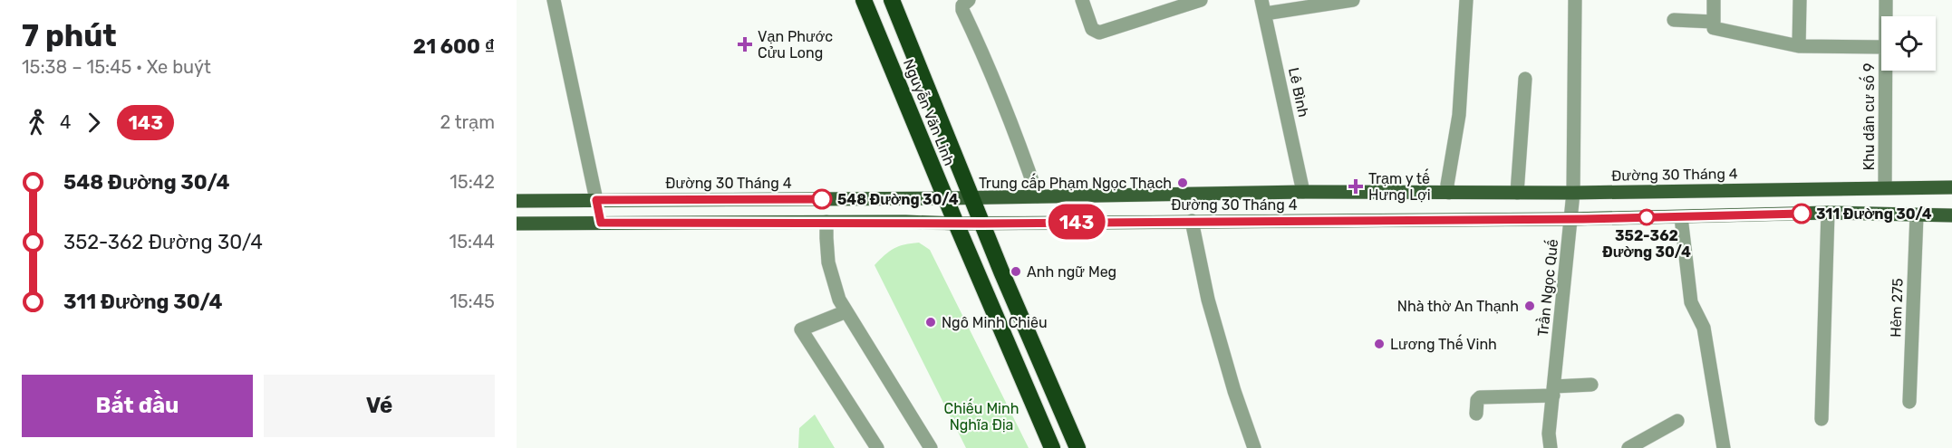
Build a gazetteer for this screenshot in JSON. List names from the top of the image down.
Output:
{
  "streets": {
    "highway": ["Nguyễn Văn Linh"],
    "main road": ["Đường 30 Tháng 4"],
    "street": [
      "Lê Bình",
      "Khu dân cư số 9",
      "Trần Ngọc Quế",
      "Hẻm 275"
    ]
  },
  "crossings": [
    ["Lê Bình", "Đường 30 Tháng 4"],
    ["Nguyễn Văn Linh", "Đường 30 Tháng 4"],
    ["Khu dân cư số 9", "Đường 30 Tháng 4"],
    ["Đường 30 Tháng 4", "Trần Ngọc Quế"],
    ["Đường 30 Tháng 4", "Hẻm 275"]
  ],
  "parks": ["Chiếu Minh Nghĩa Địa"],
  "places": {
    "health": ["Vạn Phước Cửu Long", "Trạm y tế Hưng Lợi"],
    "other": [
      "Trung cấp Phạm Ngọc Thạch",
      "548 Đường 30/4",
      "311 Đường 30/4",
      "352-362 Đường 30/4",
      "Anh ngữ Meg",
      "Nhà thờ An Thạnh",
      "Ngô Minh Chiêu",
      "Lương Thế Vinh"
    ]
  },
  "lines": ["bus line 143"],
  "page": {
    "heading": ["7 phút", "15:38 – 15:45 · Xe buýt", "21 600 ₫"],
    "on_map": "143",
    "legs": ["4", "143", "2 trạm"],
    "list": [
      {
        "name": "548 Đường 30/4",
        "value": "15:42"
      },
      {
        "name": "352-362 Đường 30/4",
        "value": "15:44"
      },
      {
        "name": "311 Đường 30/4",
        "value": "15:45"
      }
    ],
    "buttons": ["Bắt đầu", "Vé"]
  }
}
